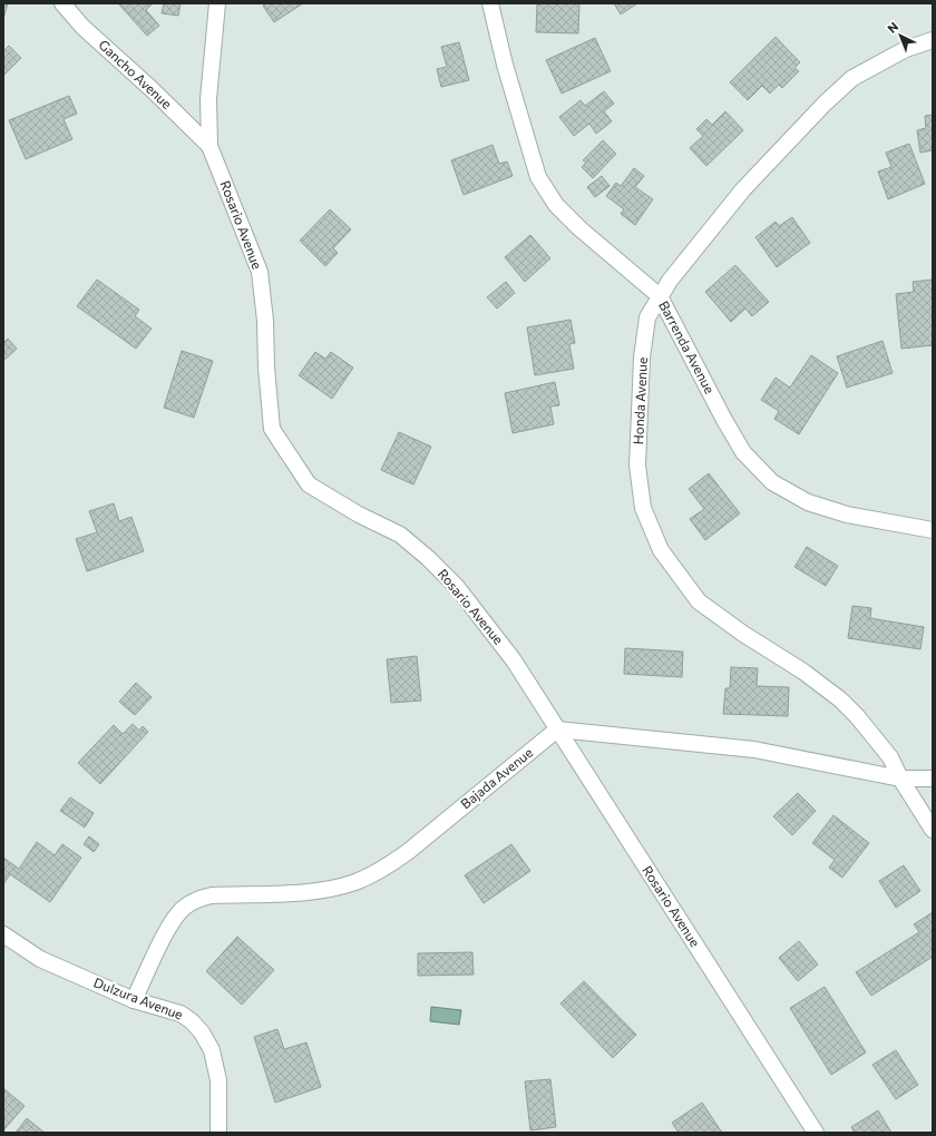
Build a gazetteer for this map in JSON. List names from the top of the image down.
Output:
{
  "streets": {
    "street": [
      "Gancho Avenue",
      "Rosario Avenue",
      "Barrenda Avenue",
      "Honda Avenue",
      "Bajada Avenue",
      "Dulzura Avenue"
    ]
  },
  "crossings": [
    ["Gancho Avenue", "Rosario Avenue"],
    ["Rosario Avenue", "Bajada Avenue"],
    ["Barrenda Avenue", "Honda Avenue"],
    ["Bajada Avenue", "Dulzura Avenue"]
  ],
  "north": "top left"
}
